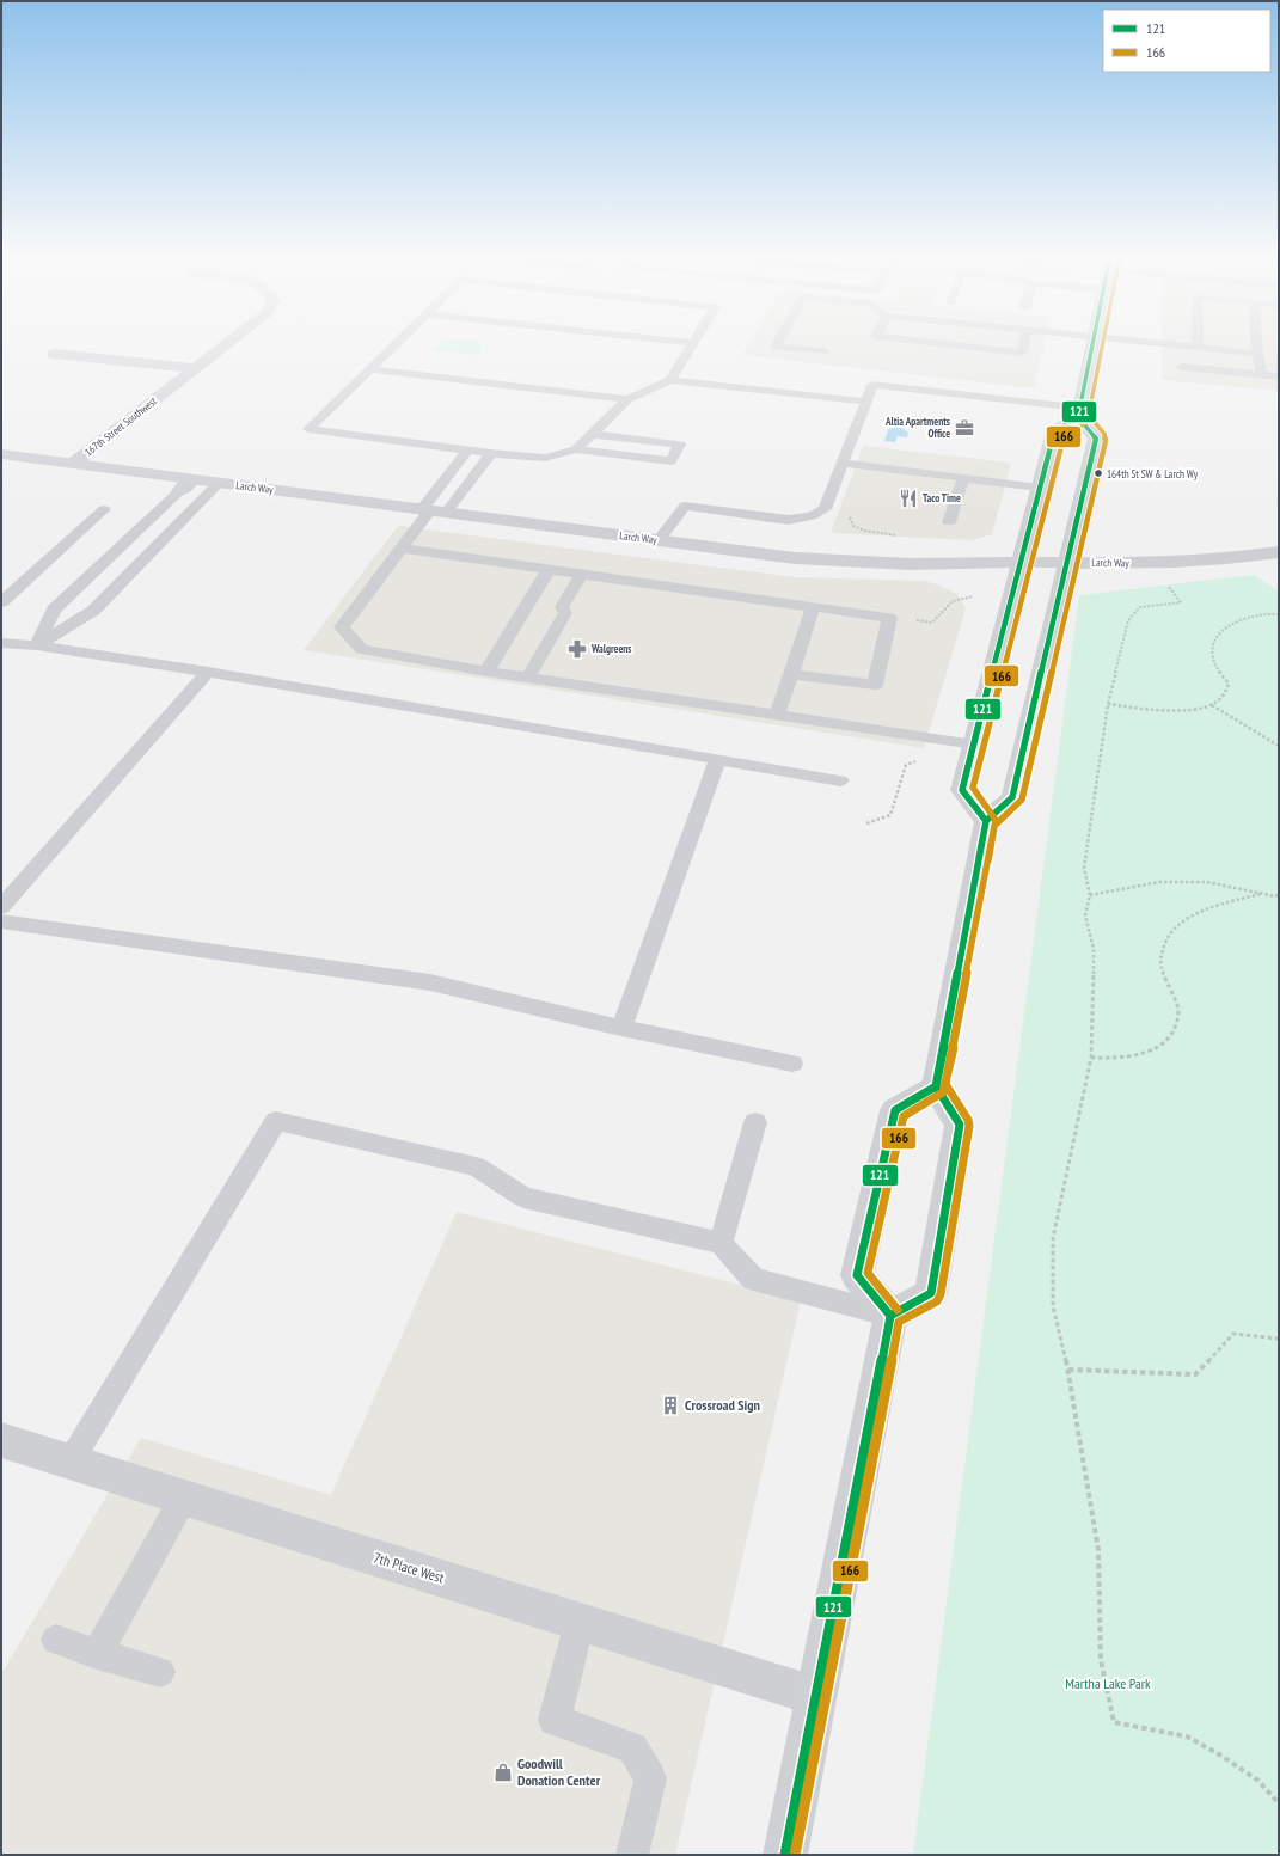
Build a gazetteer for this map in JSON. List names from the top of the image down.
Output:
{
  "streets": {
    "main road": ["Larch Way"],
    "street": ["167th Street Southwest", "7th Place West"]
  },
  "crossings": [
    ["167th Street Southwest", "Larch Way"]
  ],
  "parks": ["Martha Lake Park"],
  "places": {
    "office": ["Altia Apartments Office"],
    "other": ["164th St SW & Larch Wy"],
    "restaurant": ["Taco Time"],
    "pharmacy": ["Walgreens"],
    "building": ["Crossroad Sign"],
    "shop": ["Goodwill Donation Center"]
  },
  "lines": ["transit line 121", "transit line 166"],
  "legend": ["121", "166"]
}
